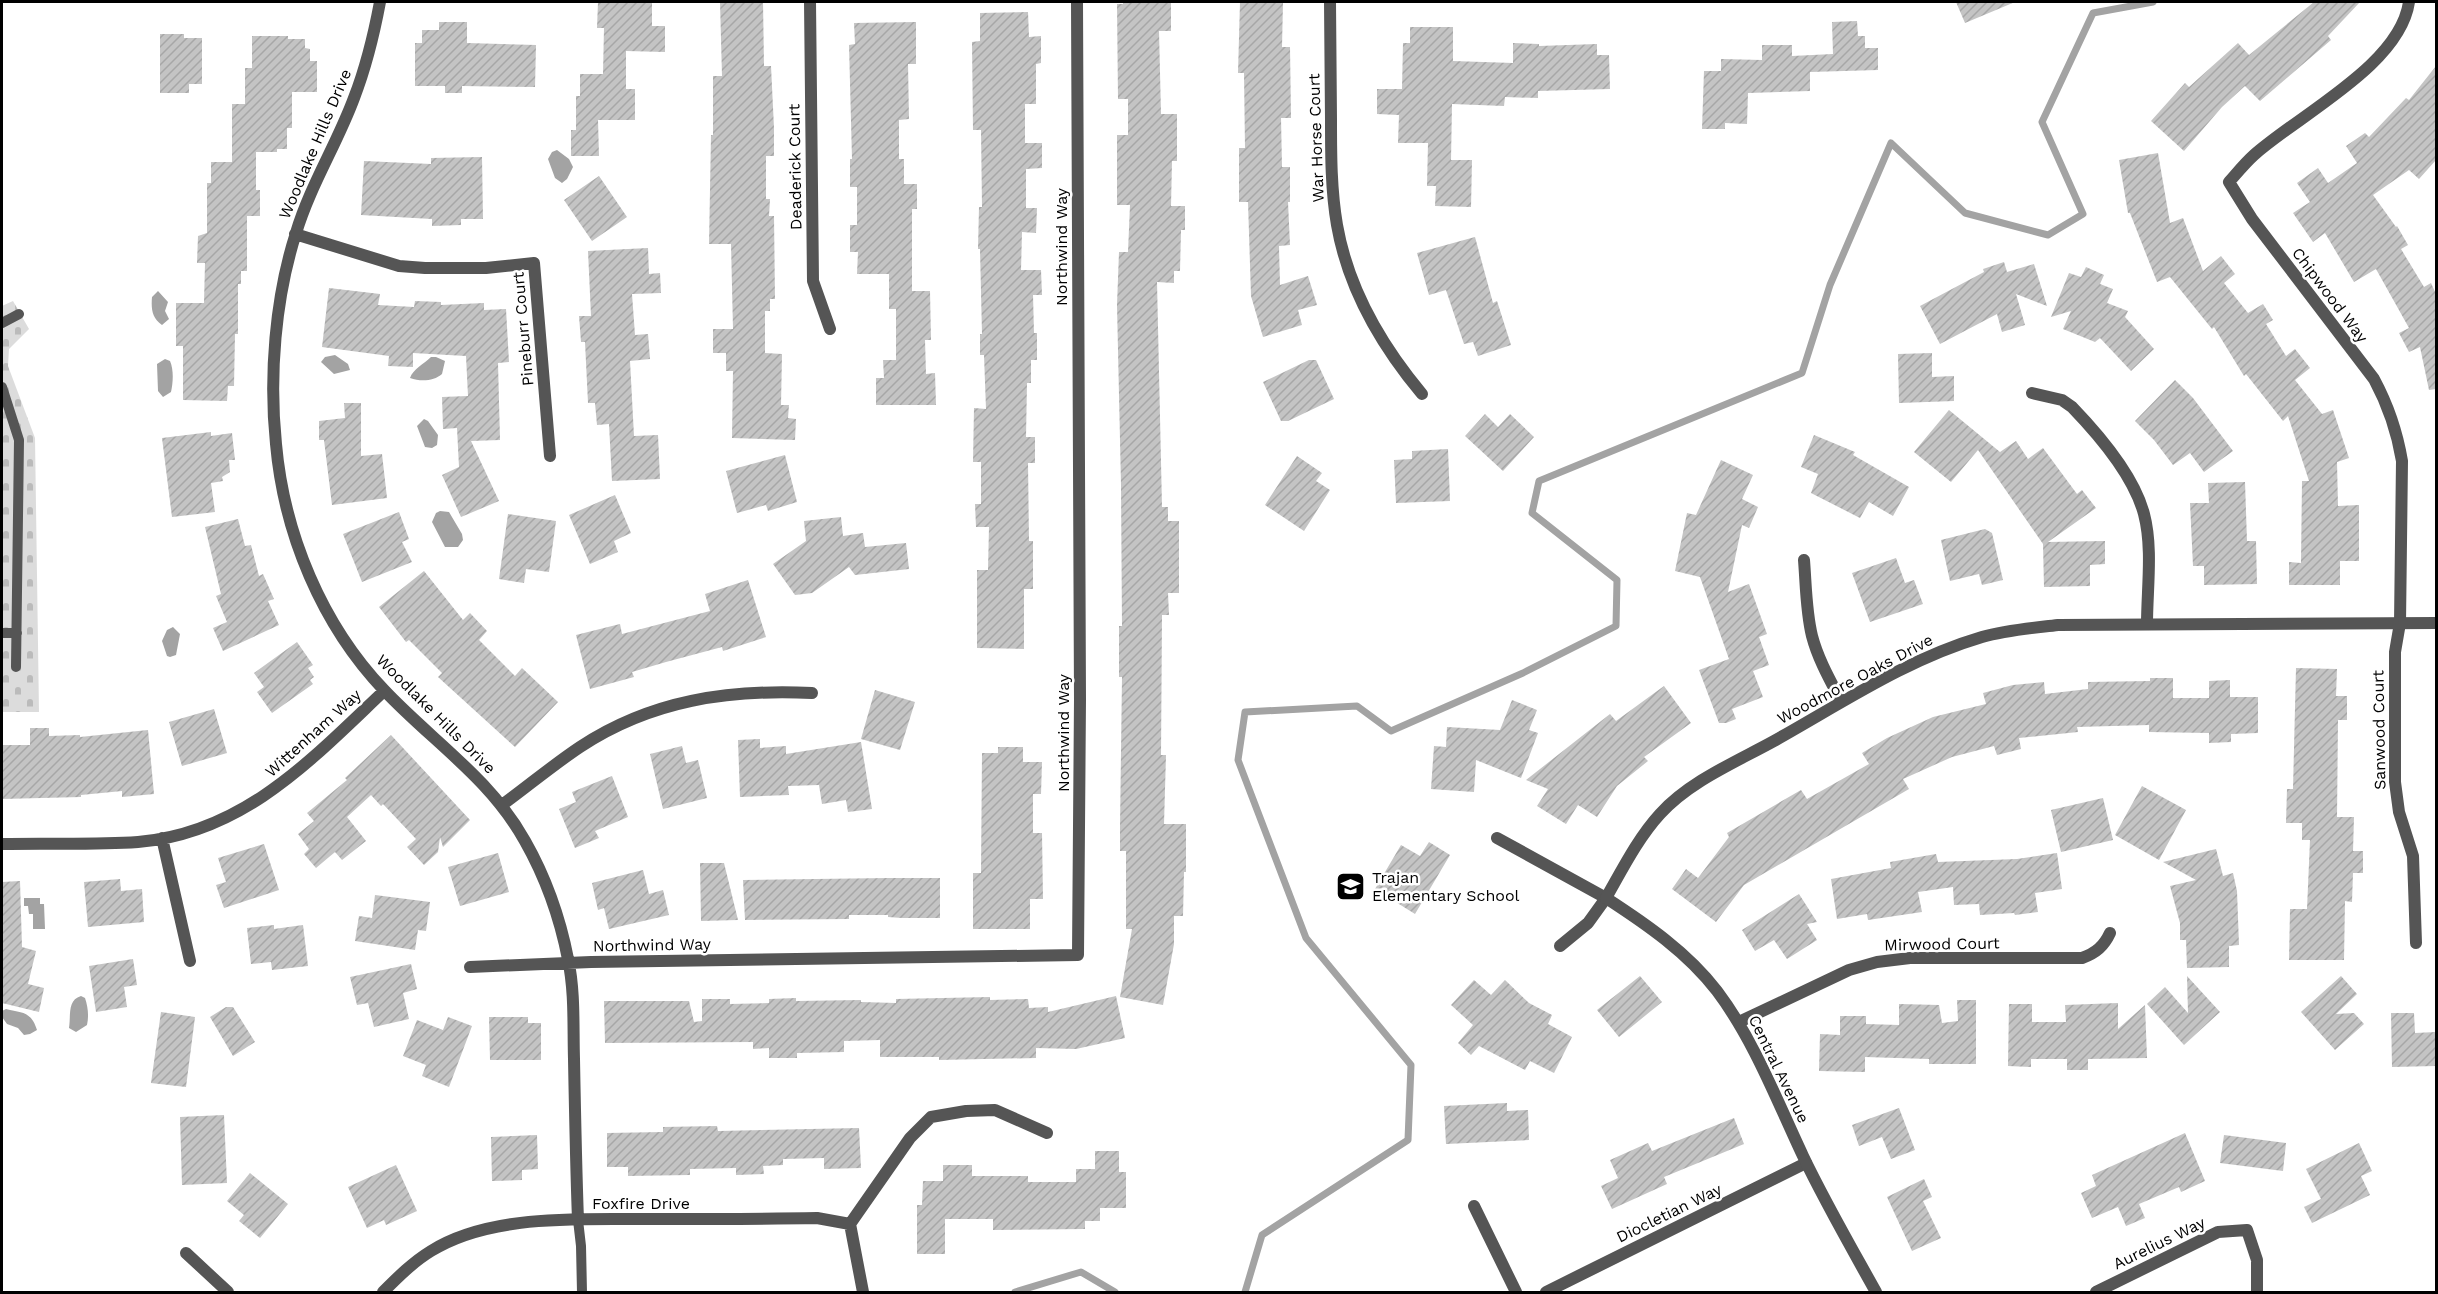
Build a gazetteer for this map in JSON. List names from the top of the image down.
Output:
{
  "streets": {
    "street": [
      "War Horse Court",
      "Woodlake Hills Drive",
      "Deaderick Court",
      "Northwind Way",
      "Chipwood Way",
      "Pineburr Court",
      "Woodmore Oaks Drive",
      "Sanwood Court",
      "Wittenham Way",
      "Mirwood Court",
      "Central Avenue",
      "Foxfire Drive",
      "Diocletian Way",
      "Aurelius Way"
    ]
  },
  "crossings": [
    ["Woodlake Hills Drive", "Northwind Way"],
    ["Woodlake Hills Drive", "Pineburr Court"],
    ["Woodlake Hills Drive", "Wittenham Way"],
    ["Woodlake Hills Drive", "Foxfire Drive"],
    ["Chipwood Way", "Woodmore Oaks Drive"],
    ["Chipwood Way", "Sanwood Court"],
    ["Woodmore Oaks Drive", "Sanwood Court"],
    ["Woodmore Oaks Drive", "Central Avenue"],
    ["Mirwood Court", "Central Avenue"],
    ["Central Avenue", "Diocletian Way"]
  ],
  "places": {
    "school or university": ["Trajan Elementary School"]
  }
}
